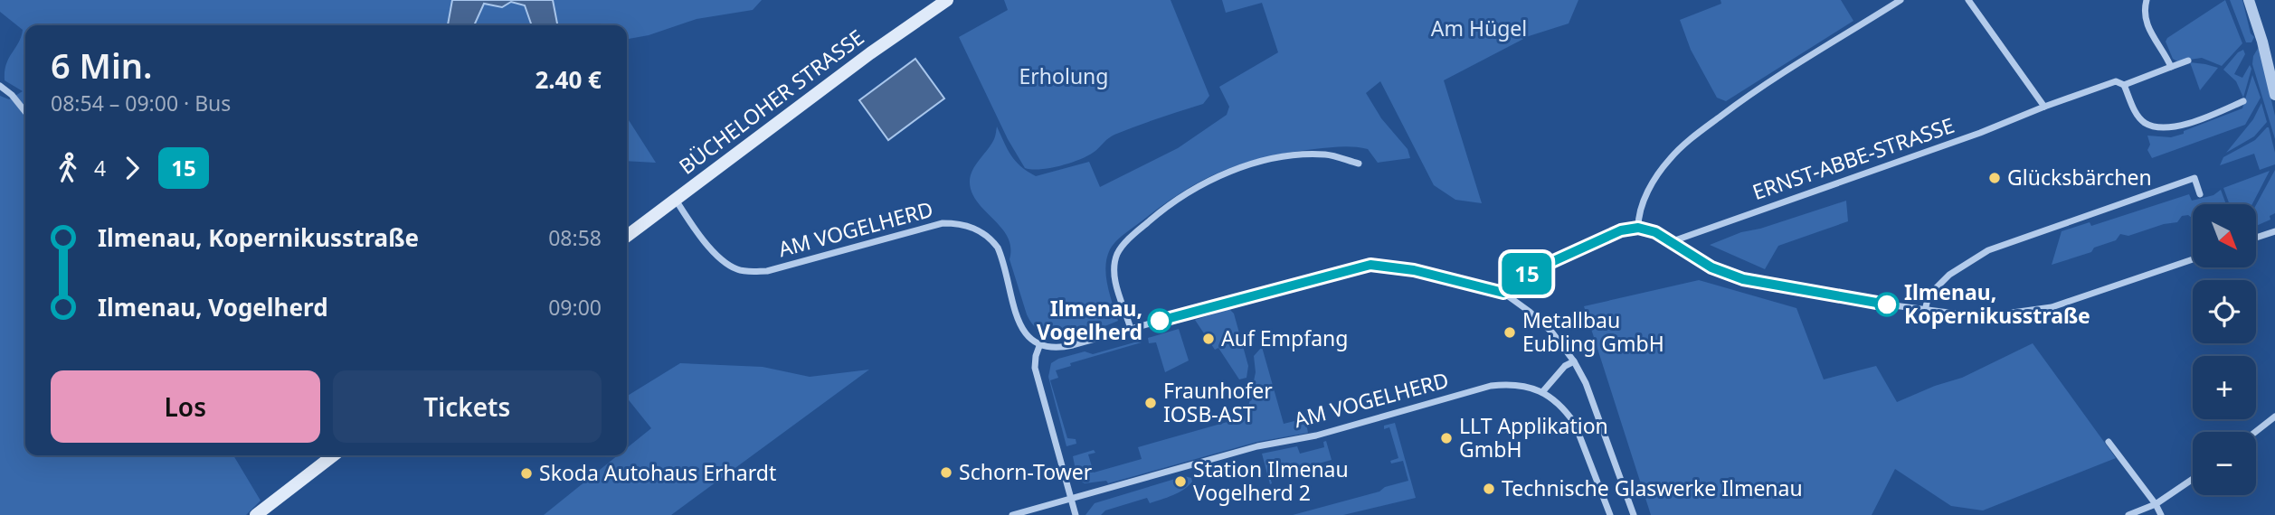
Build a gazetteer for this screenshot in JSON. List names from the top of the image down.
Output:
{
  "streets": {
    "main road": ["BÜCHELOHER STRASSE"],
    "street": ["ERNST-ABBE-STRASSE", "AM VOGELHERD"]
  },
  "crossings": [
    ["BÜCHELOHER STRASSE", "AM VOGELHERD"]
  ],
  "parks": ["Am Hügel", "Erholung"],
  "places": [
    "Glücksbärchen",
    "Ilmenau, Kopernikusstraße",
    "Ilmenau, Vogelherd",
    "Metallbau Eubling GmbH",
    "Auf Empfang",
    "Fraunhofer IOSB-AST",
    "LLT Applikation GmbH",
    "Schorn-Tower",
    "Skoda Autohaus Erhardt",
    "Station Ilmenau Vogelherd 2",
    "Technische Glaswerke Ilmenau"
  ],
  "lines": ["bus line 15"],
  "north": "bottom right",
  "page": {
    "on_map": "15",
    "heading": ["6 Min.", "08:54 – 09:00 · Bus", "2.40 €"],
    "legs": ["4", "15"],
    "list": [
      {
        "name": "Ilmenau, Kopernikusstraße",
        "value": "08:58"
      },
      {
        "name": "Ilmenau, Vogelherd",
        "value": "09:00"
      }
    ],
    "map_buttons": ["+", "−"],
    "buttons": ["Los", "Tickets"]
  }
}
